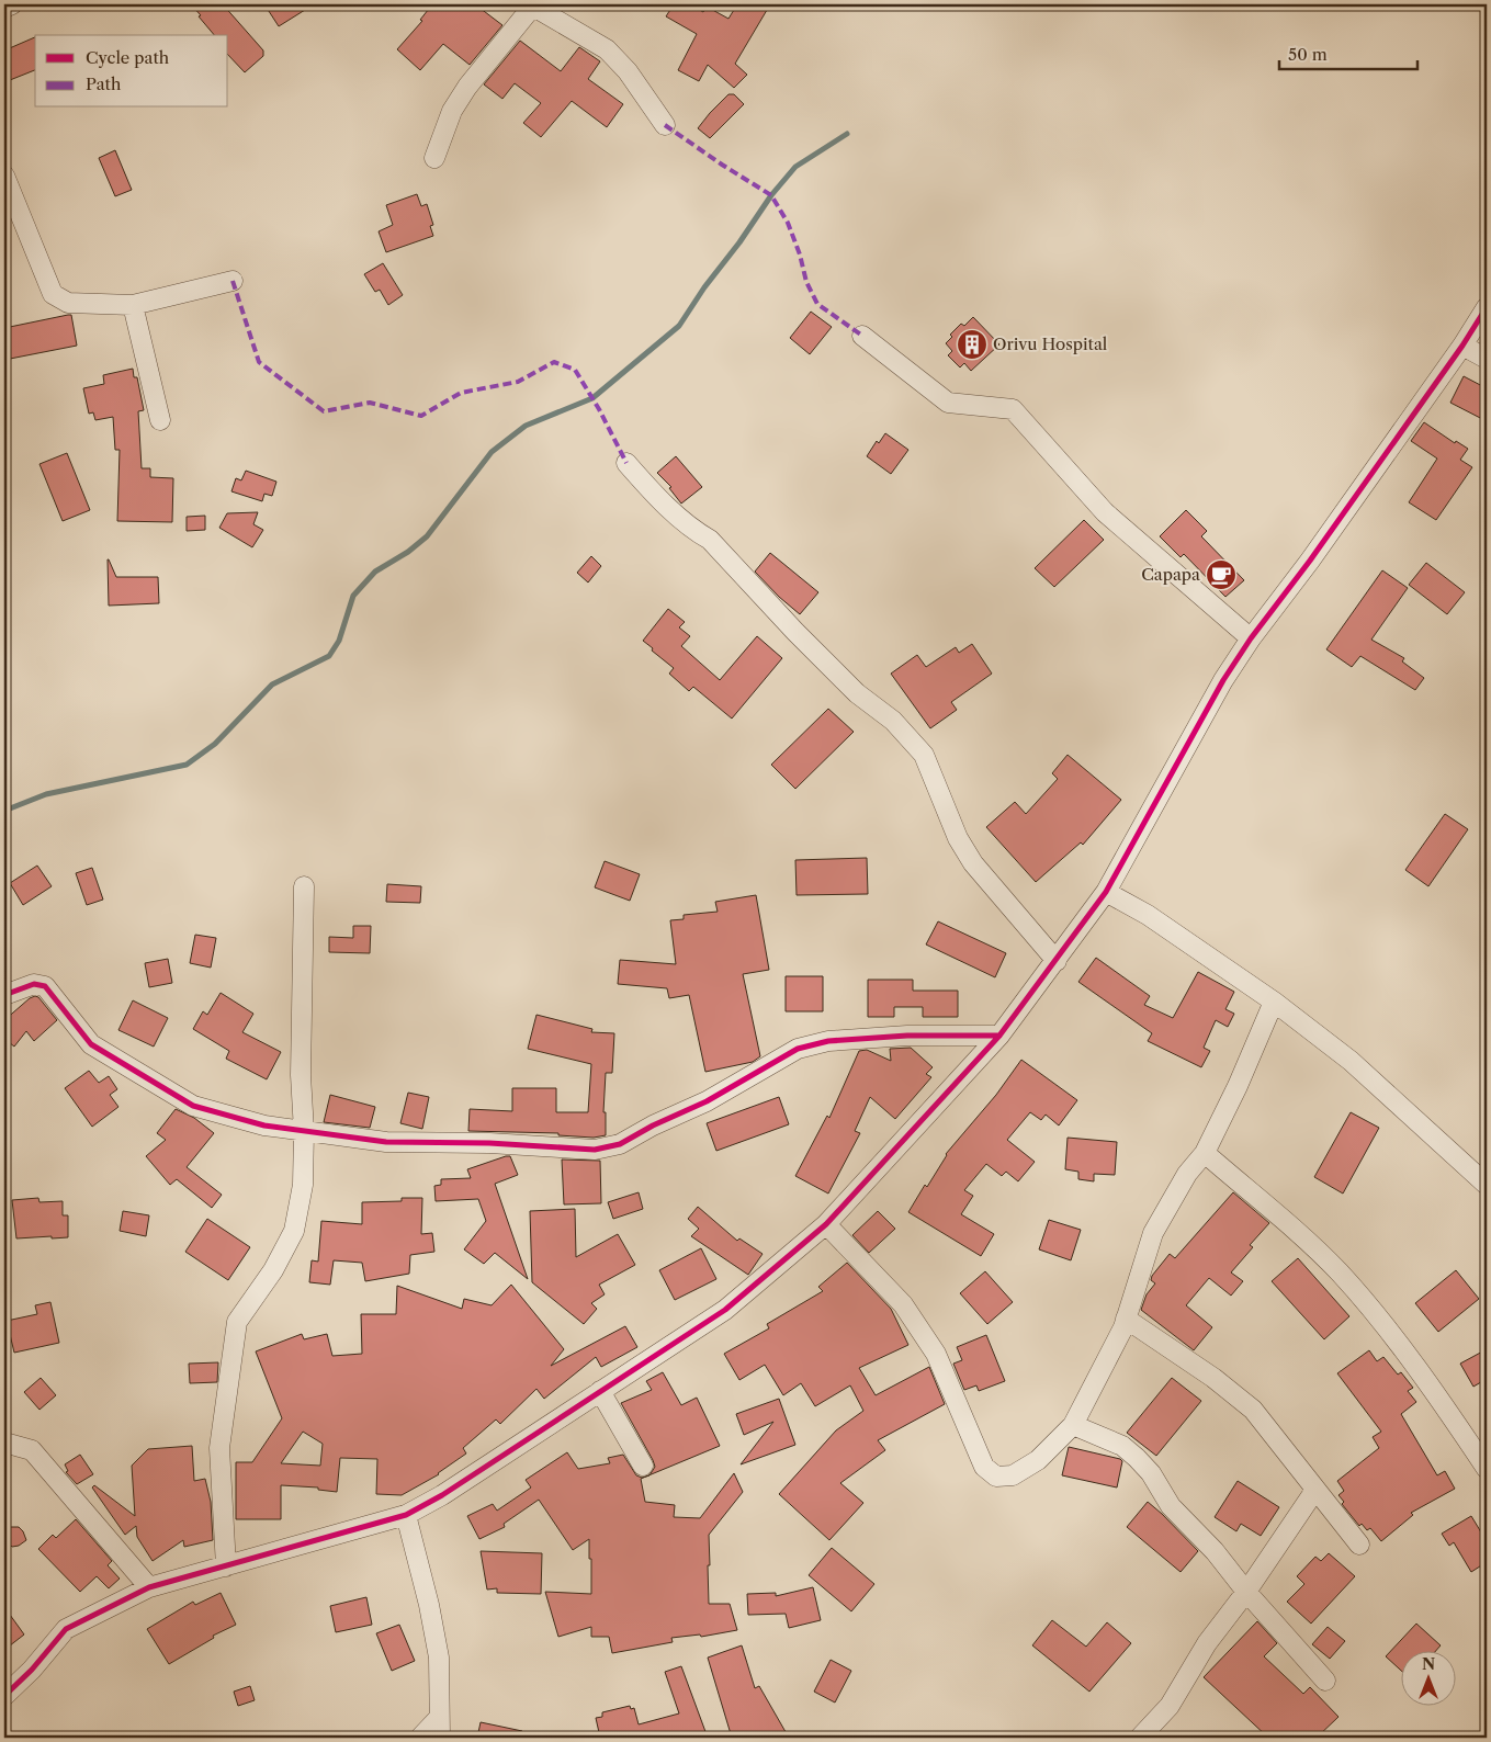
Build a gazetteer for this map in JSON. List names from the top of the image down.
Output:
{
  "places": {
    "building": ["Orivu Hospital"],
    "cafe": ["Capapa"]
  },
  "legend": ["Cycle path", "Path"],
  "scale_bar": "50 m",
  "north": "top"
}
